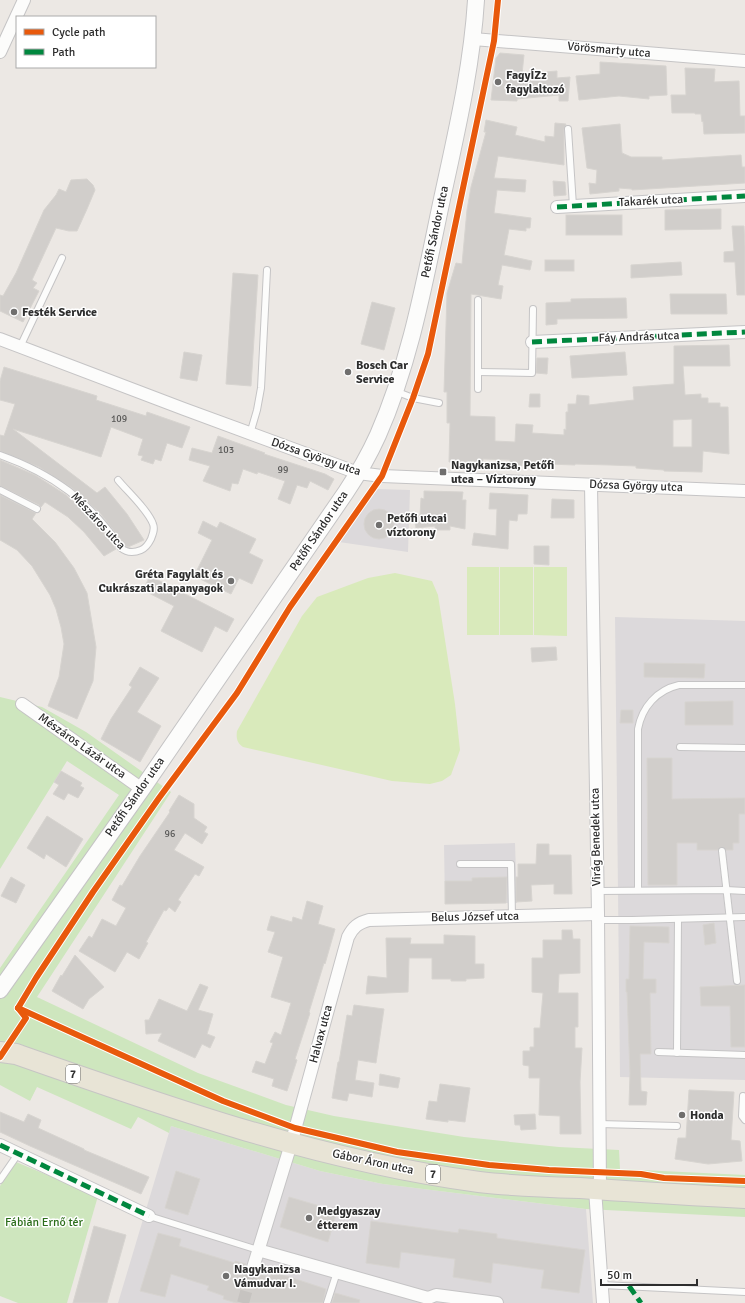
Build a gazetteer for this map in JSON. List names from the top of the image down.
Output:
{
  "streets": {
    "main road": ["7", "Gábor Áron utca"],
    "street": [
      "Vörösmarty utca",
      "Takarék utca",
      "Petőfi Sándor utca",
      "Fáy András utca",
      "Dózsa György utca",
      "Mészáros Lázár utca",
      "Virág Benedek utca",
      "Belus József utca",
      "Halvax utca"
    ],
    "lane": ["Mészáros utca"]
  },
  "crossings": [
    ["Vörösmarty utca", "Petőfi Sándor utca"],
    ["Petőfi Sándor utca", "Dózsa György utca"],
    ["Petőfi Sándor utca", "Mészáros Lázár utca"],
    ["Dózsa György utca", "Virág Benedek utca"],
    ["Virág Benedek utca", "Belus József utca"],
    ["Virág Benedek utca", "Gábor Áron utca"],
    ["Belus József utca", "Halvax utca"],
    ["Halvax utca", "Gábor Áron utca"]
  ],
  "parks": ["Fábián Ernő tér"],
  "places": {
    "other": [
      "FagyÍZz fagylaltozó",
      "Festék Service",
      "Bosch Car Service",
      "Petőfi utcai víztorony",
      "Gréta Fagylalt és Cukrászati alapanyagok",
      "Honda",
      "Medgyaszay étterem",
      "Nagykanizsa Vámudvar I."
    ],
    "transit": ["Nagykanizsa, Petőfi utca – Víztorony"]
  },
  "house_numbers": [
    "109",
    "103",
    "99",
    "96"
  ],
  "legend": ["Cycle path", "Path"],
  "scale_bar": "50 m"
}
